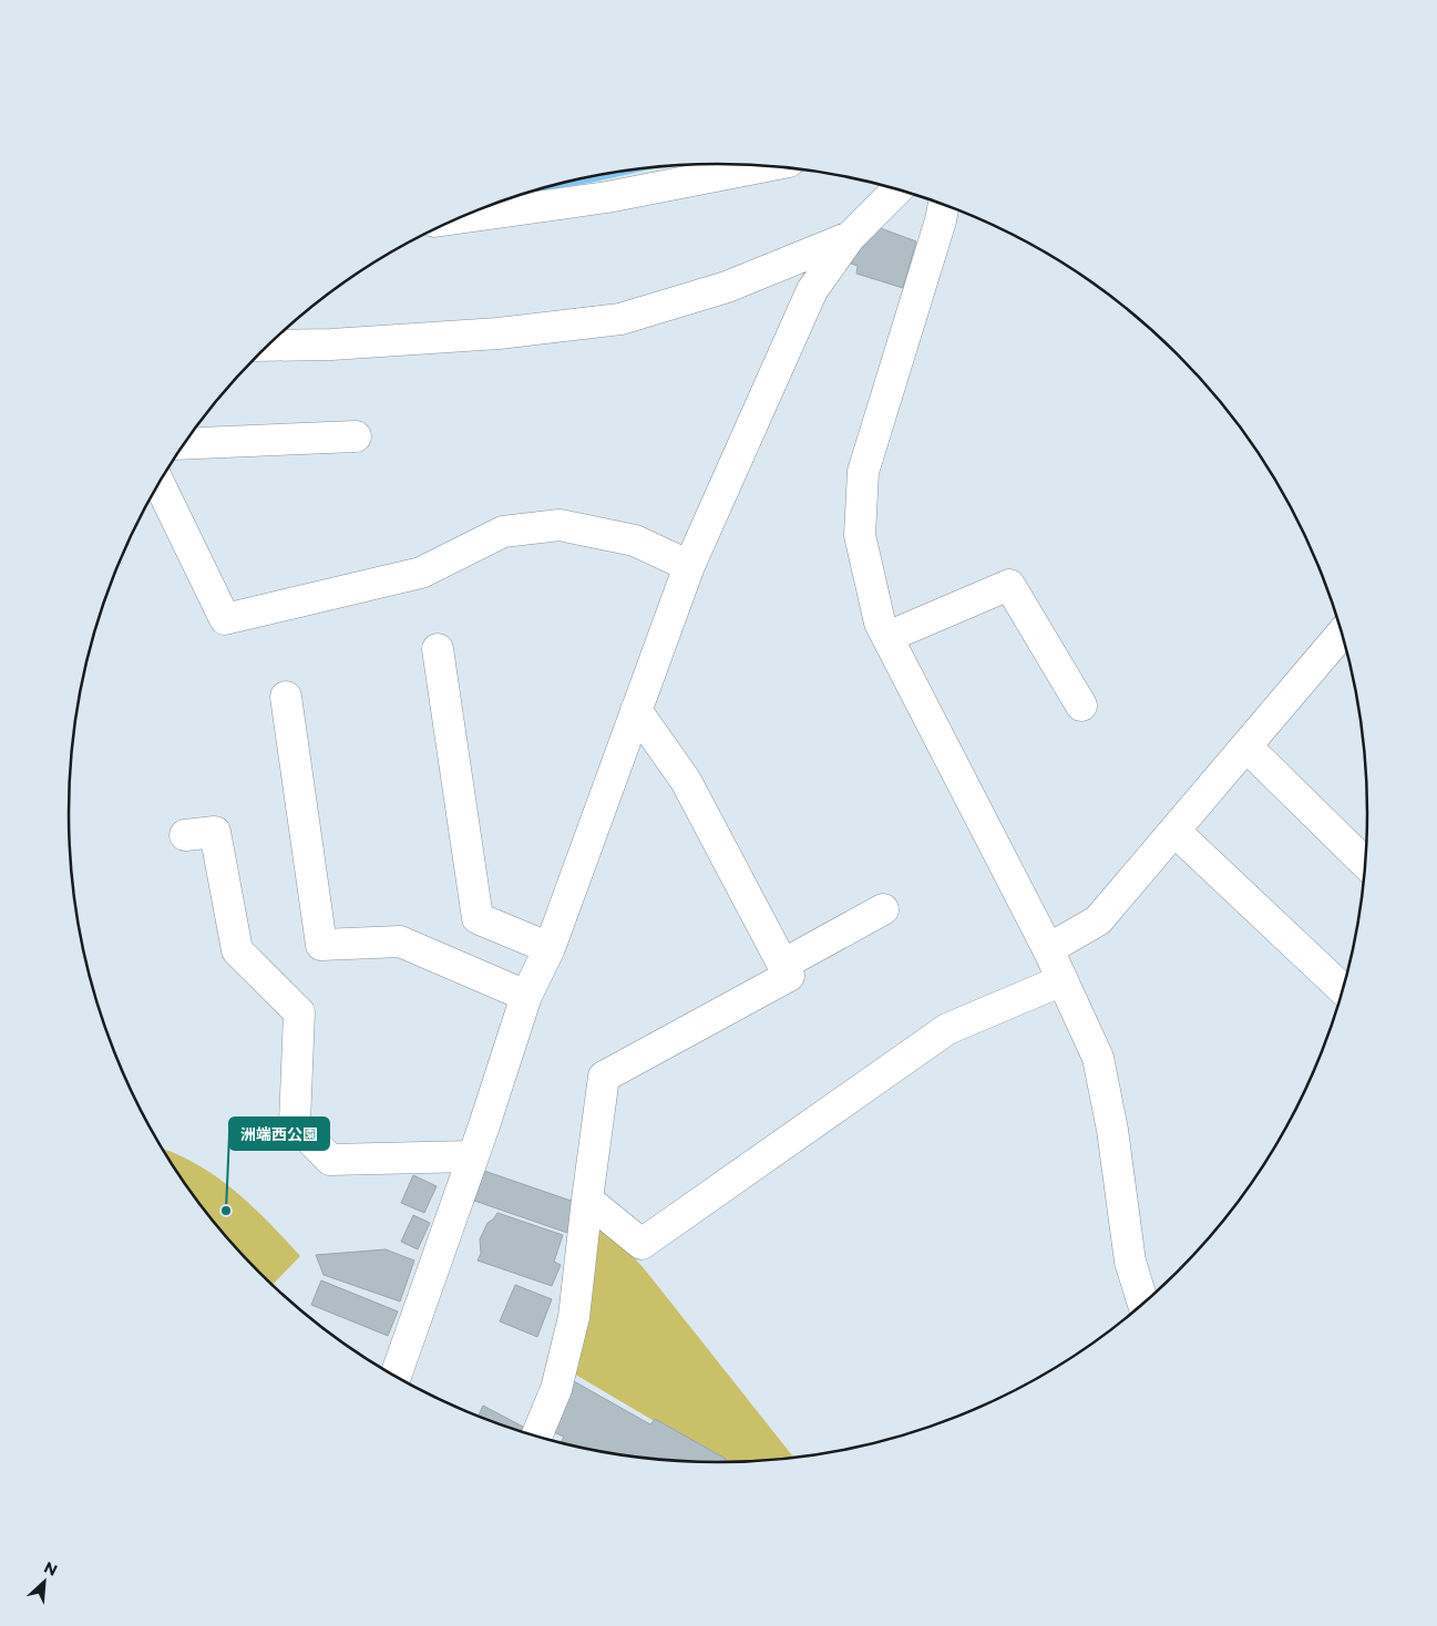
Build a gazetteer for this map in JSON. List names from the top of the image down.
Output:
{
  "places": ["洲端西公園"],
  "north": "top right"
}
